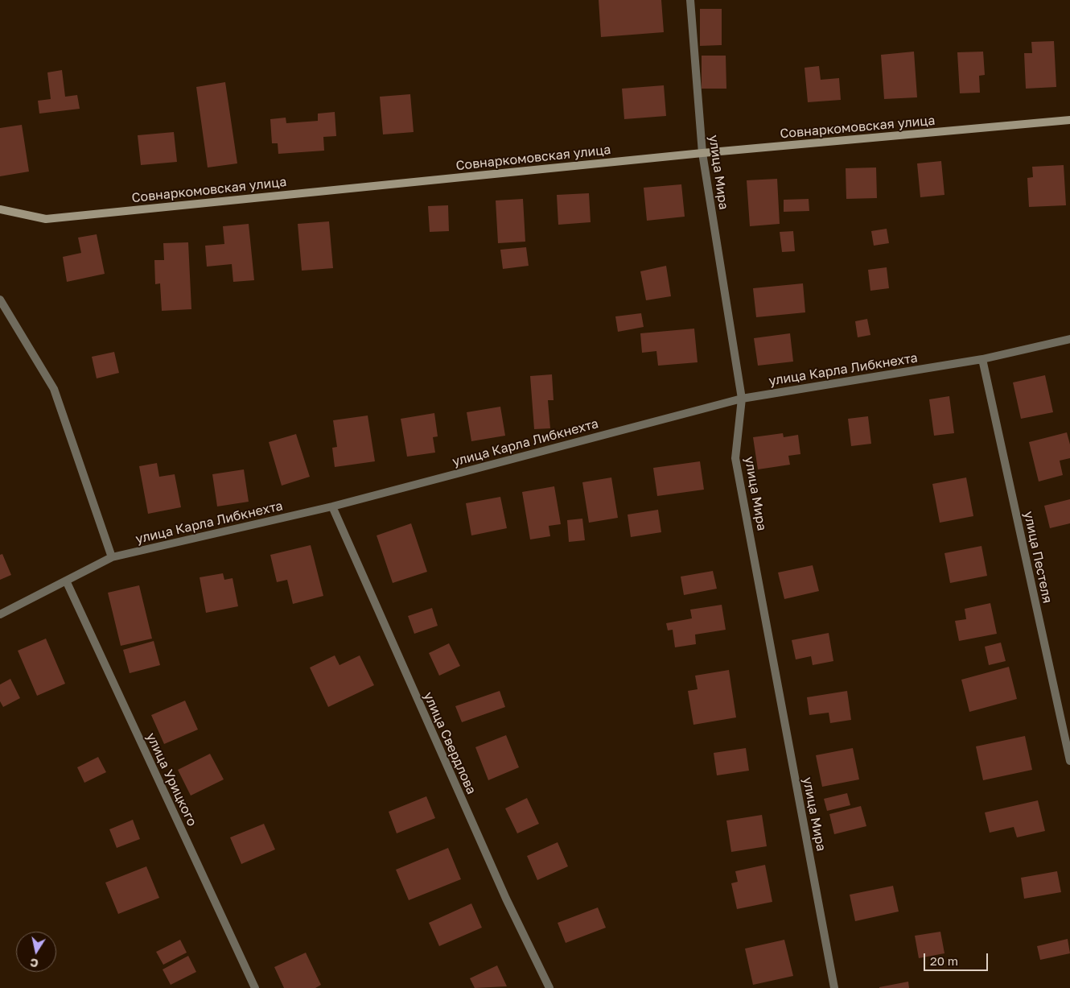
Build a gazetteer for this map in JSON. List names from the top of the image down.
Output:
{
  "streets": {
    "street": [
      "Совнаркомовская улица",
      "улица Мира",
      "улица Карла Либкнехта",
      "улица Пестеля",
      "улица Свердлова",
      "улица Урицкого"
    ]
  },
  "crossings": [
    ["Совнаркомовская улица", "улица Мира"],
    ["улица Мира", "улица Карла Либкнехта"],
    ["улица Карла Либкнехта", "улица Пестеля"],
    ["улица Карла Либкнехта", "улица Свердлова"],
    ["улица Карла Либкнехта", "улица Урицкого"]
  ],
  "scale_bar": "20 m",
  "north": "bottom"
}
